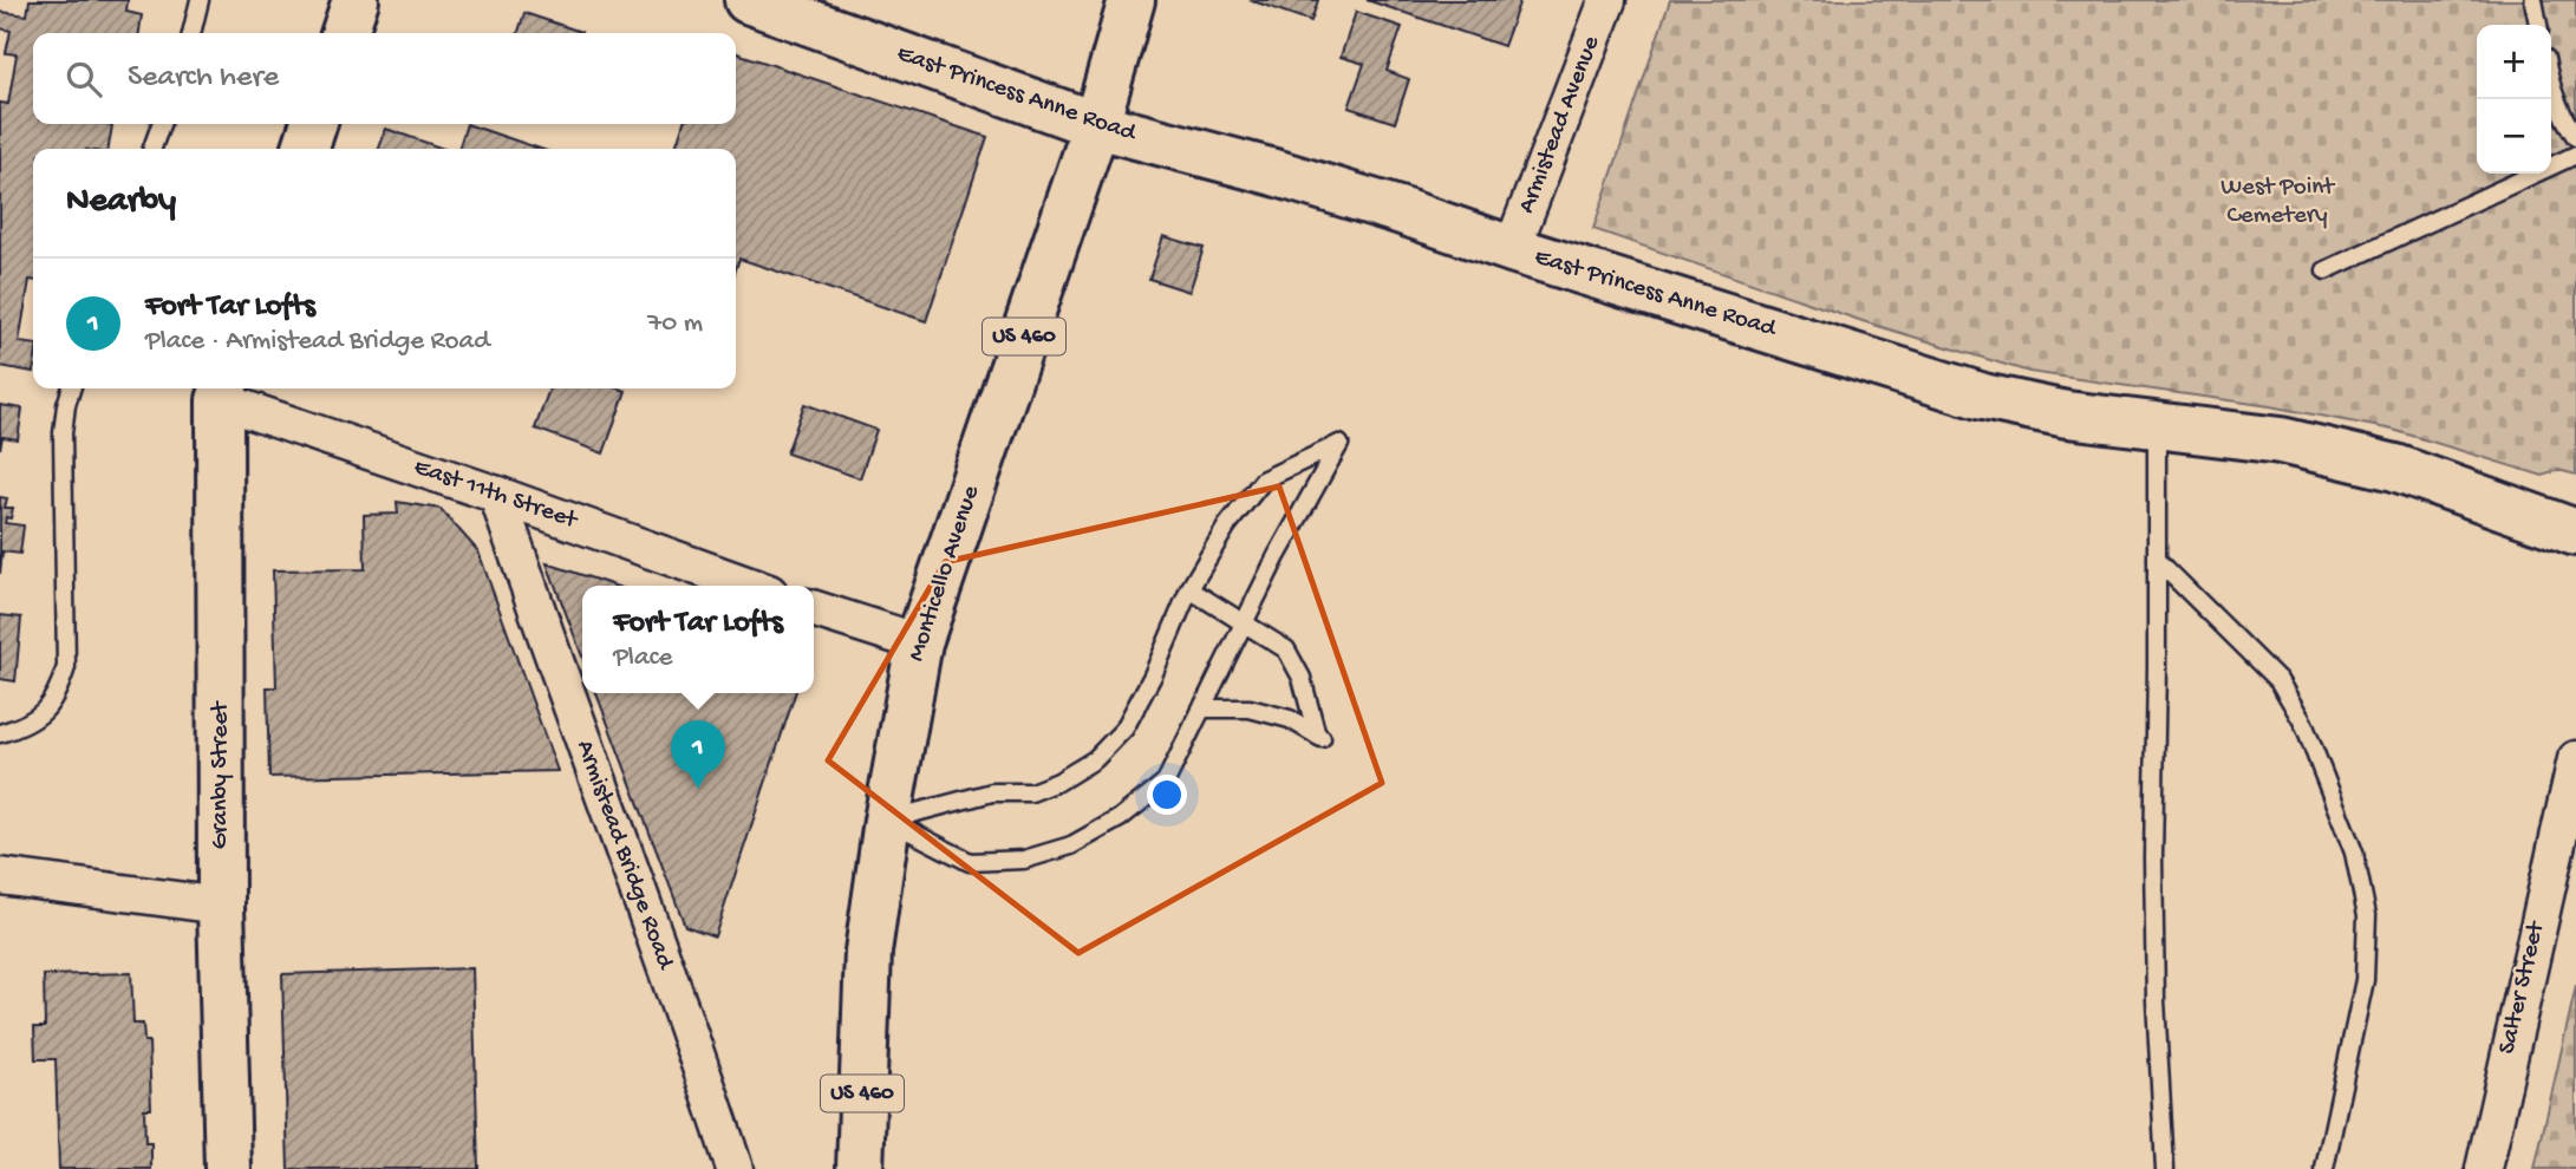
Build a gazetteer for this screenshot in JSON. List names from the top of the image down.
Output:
{
  "streets": {
    "main road": [
      "East Princess Anne Road",
      "US 460",
      "Monticello Avenue",
      "Granby Street"
    ],
    "street": [
      "Armistead Avenue",
      "East 11th Street",
      "Armistead Bridge Road",
      "Salter Street"
    ]
  },
  "crossings": [
    ["East Princess Anne Road", "Armistead Avenue"],
    ["East Princess Anne Road", "Monticello Avenue"],
    ["East 11th Street", "Granby Street"],
    ["East 11th Street", "Armistead Bridge Road"]
  ],
  "parks": ["West Point Cemetery"],
  "page": {
    "map_buttons": ["+", "−"],
    "search": "Search here",
    "heading": "Nearby",
    "list": [
      {
        "mark": "1",
        "name": "Fort Tar Lofts",
        "note": "Place · Armistead Bridge Road",
        "value": "70 m"
      }
    ],
    "popup": ["Fort Tar Lofts", "Place"],
    "pins": "1"
  }
}
